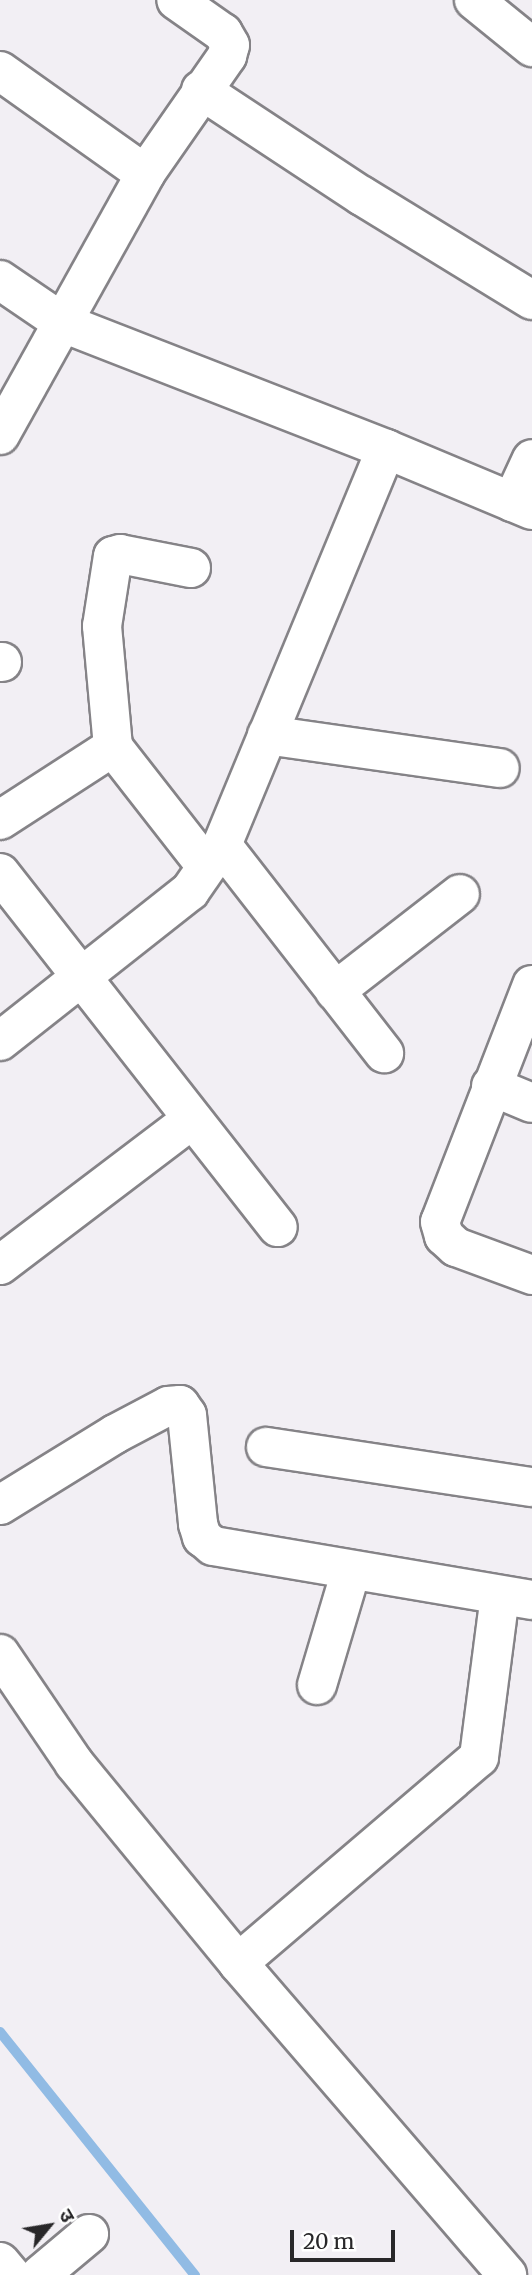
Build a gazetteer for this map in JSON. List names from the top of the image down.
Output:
{
  "scale_bar": "20 m",
  "north": "top right"
}
